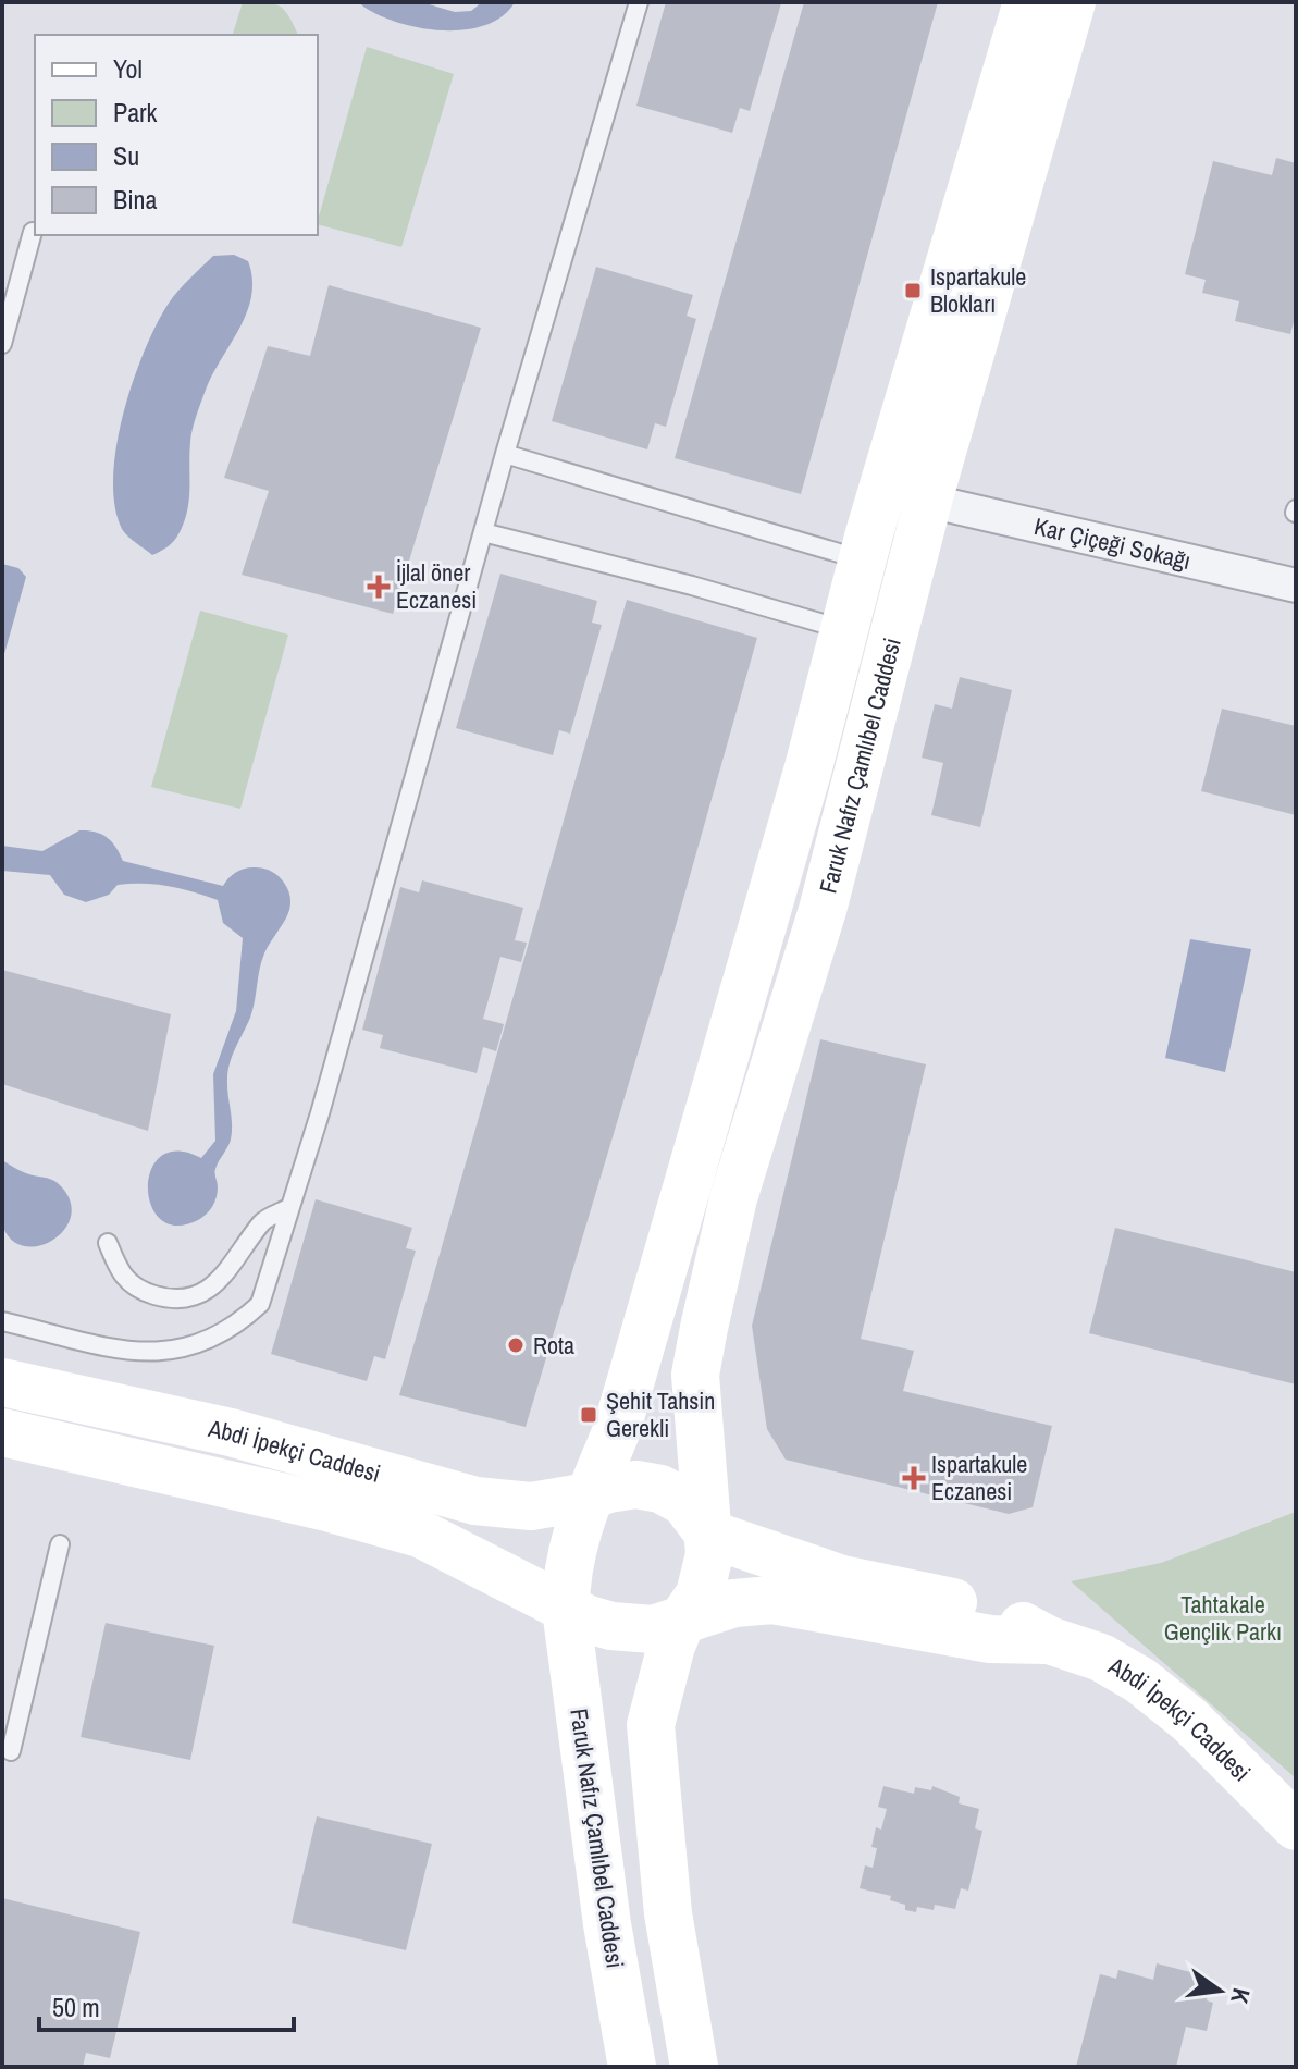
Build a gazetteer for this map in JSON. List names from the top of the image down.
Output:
{
  "streets": {
    "street": ["Kar Çiçeği Sokağı", "Faruk Nafız Çamlıbel Caddesi", "Abdi İpekçi Caddesi"]
  },
  "crossings": [
    ["Kar Çiçeği Sokağı", "Faruk Nafız Çamlıbel Caddesi"],
    ["Faruk Nafız Çamlıbel Caddesi", "Abdi İpekçi Caddesi"]
  ],
  "parks": ["Tahtakale Gençlik Parkı"],
  "places": {
    "transit": ["Ispartakule Blokları", "Şehit Tahsin Gerekli"],
    "health": ["İjlal öner Eczanesi", "Ispartakule Eczanesi"],
    "other": ["Rota"]
  },
  "legend": [
    "Yol",
    "Park",
    "Su",
    "Bina"
  ],
  "scale_bar": "50 m",
  "north": "right"
}
